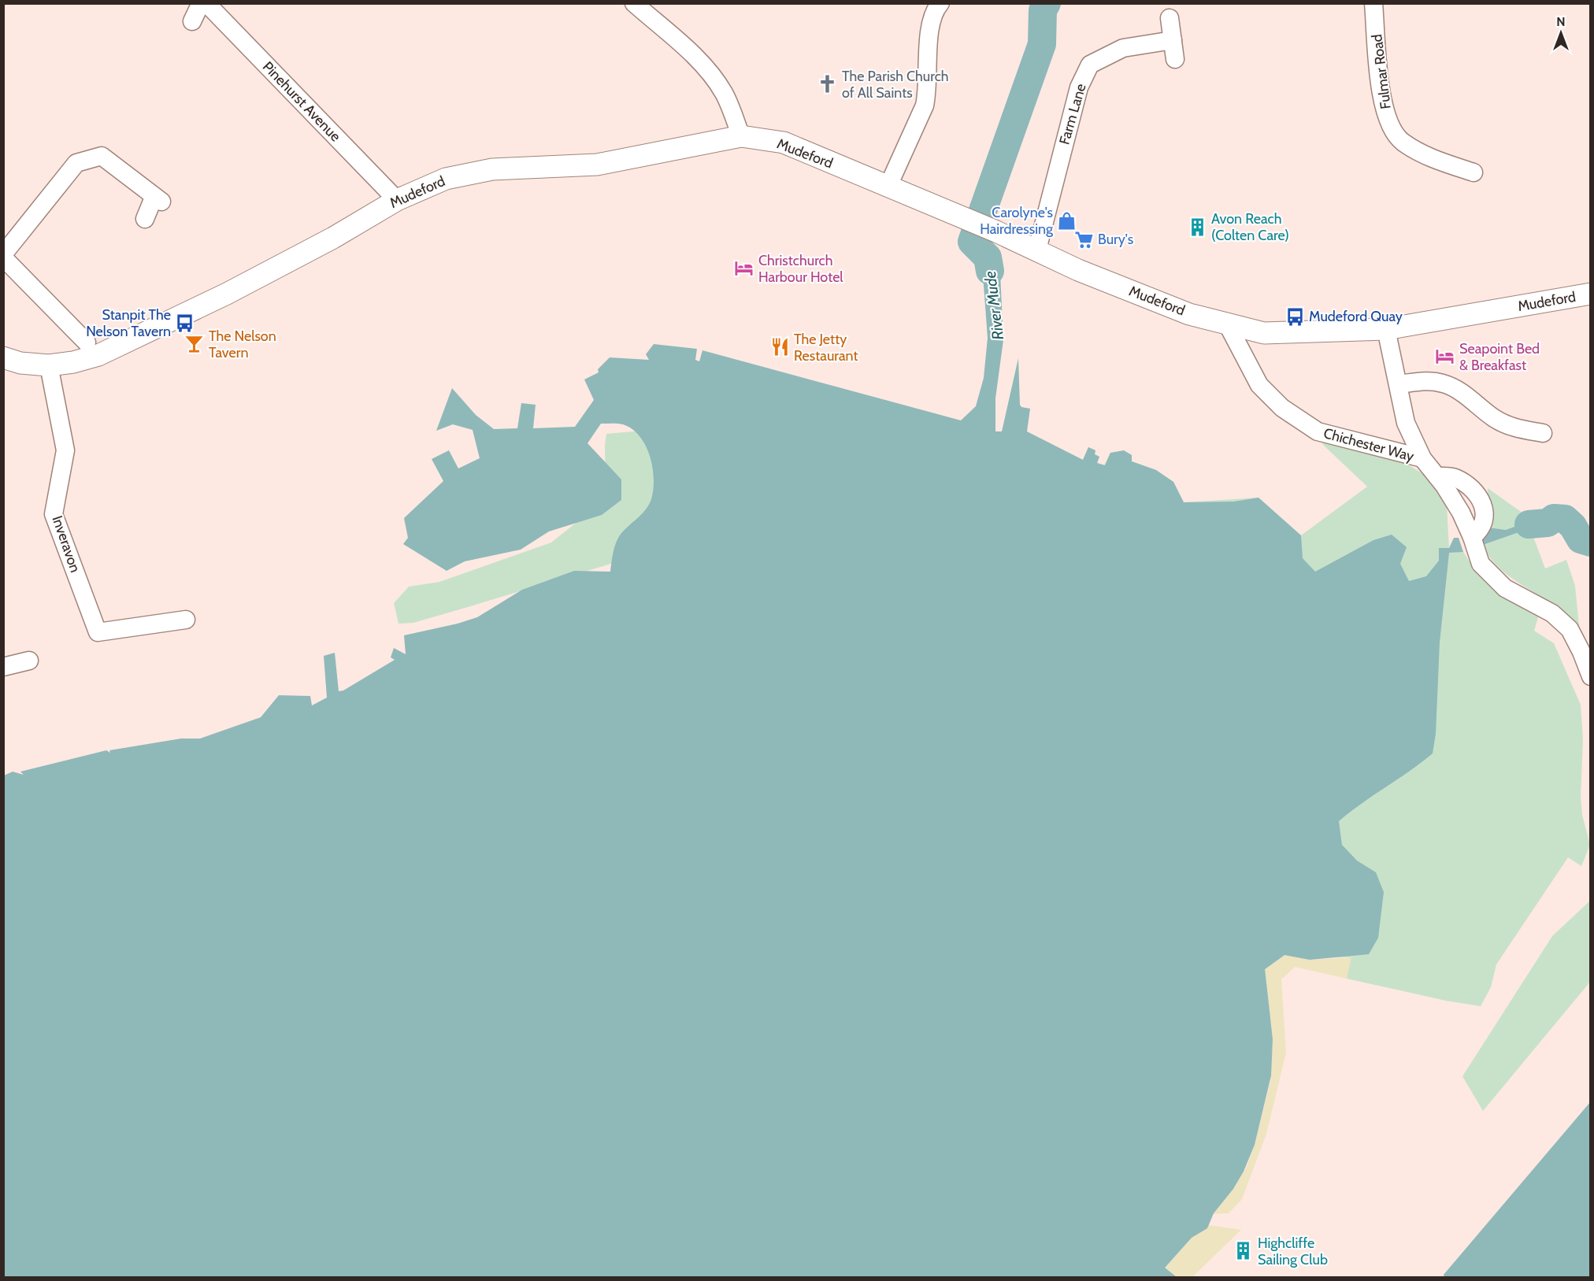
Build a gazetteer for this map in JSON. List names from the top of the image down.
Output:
{
  "streets": {
    "street": [
      "Fulmar Road",
      "Pinehurst Avenue",
      "Farm Lane",
      "Mudeford",
      "Chichester Way",
      "Inveravon"
    ]
  },
  "crossings": [
    ["Pinehurst Avenue", "Mudeford"],
    ["Farm Lane", "Mudeford"],
    ["Mudeford", "Chichester Way"],
    ["Mudeford", "Inveravon"]
  ],
  "water": ["River Mude"],
  "places": {
    "church": ["The Parish Church of All Saints"],
    "shop": ["Carolyne's Hairdressing"],
    "building": ["Avon Reach (Colten Care)", "Highcliffe Sailing Club"],
    "supermarket": ["Bury's"],
    "hotel": ["Christchurch Harbour Hotel", "Seapoint Bed & Breakfast"],
    "bus stop": ["Mudeford Quay", "Stanpit The Nelson Tavern"],
    "bar": ["The Nelson Tavern"],
    "restaurant": ["The Jetty Restaurant"]
  },
  "north": "top"
}
